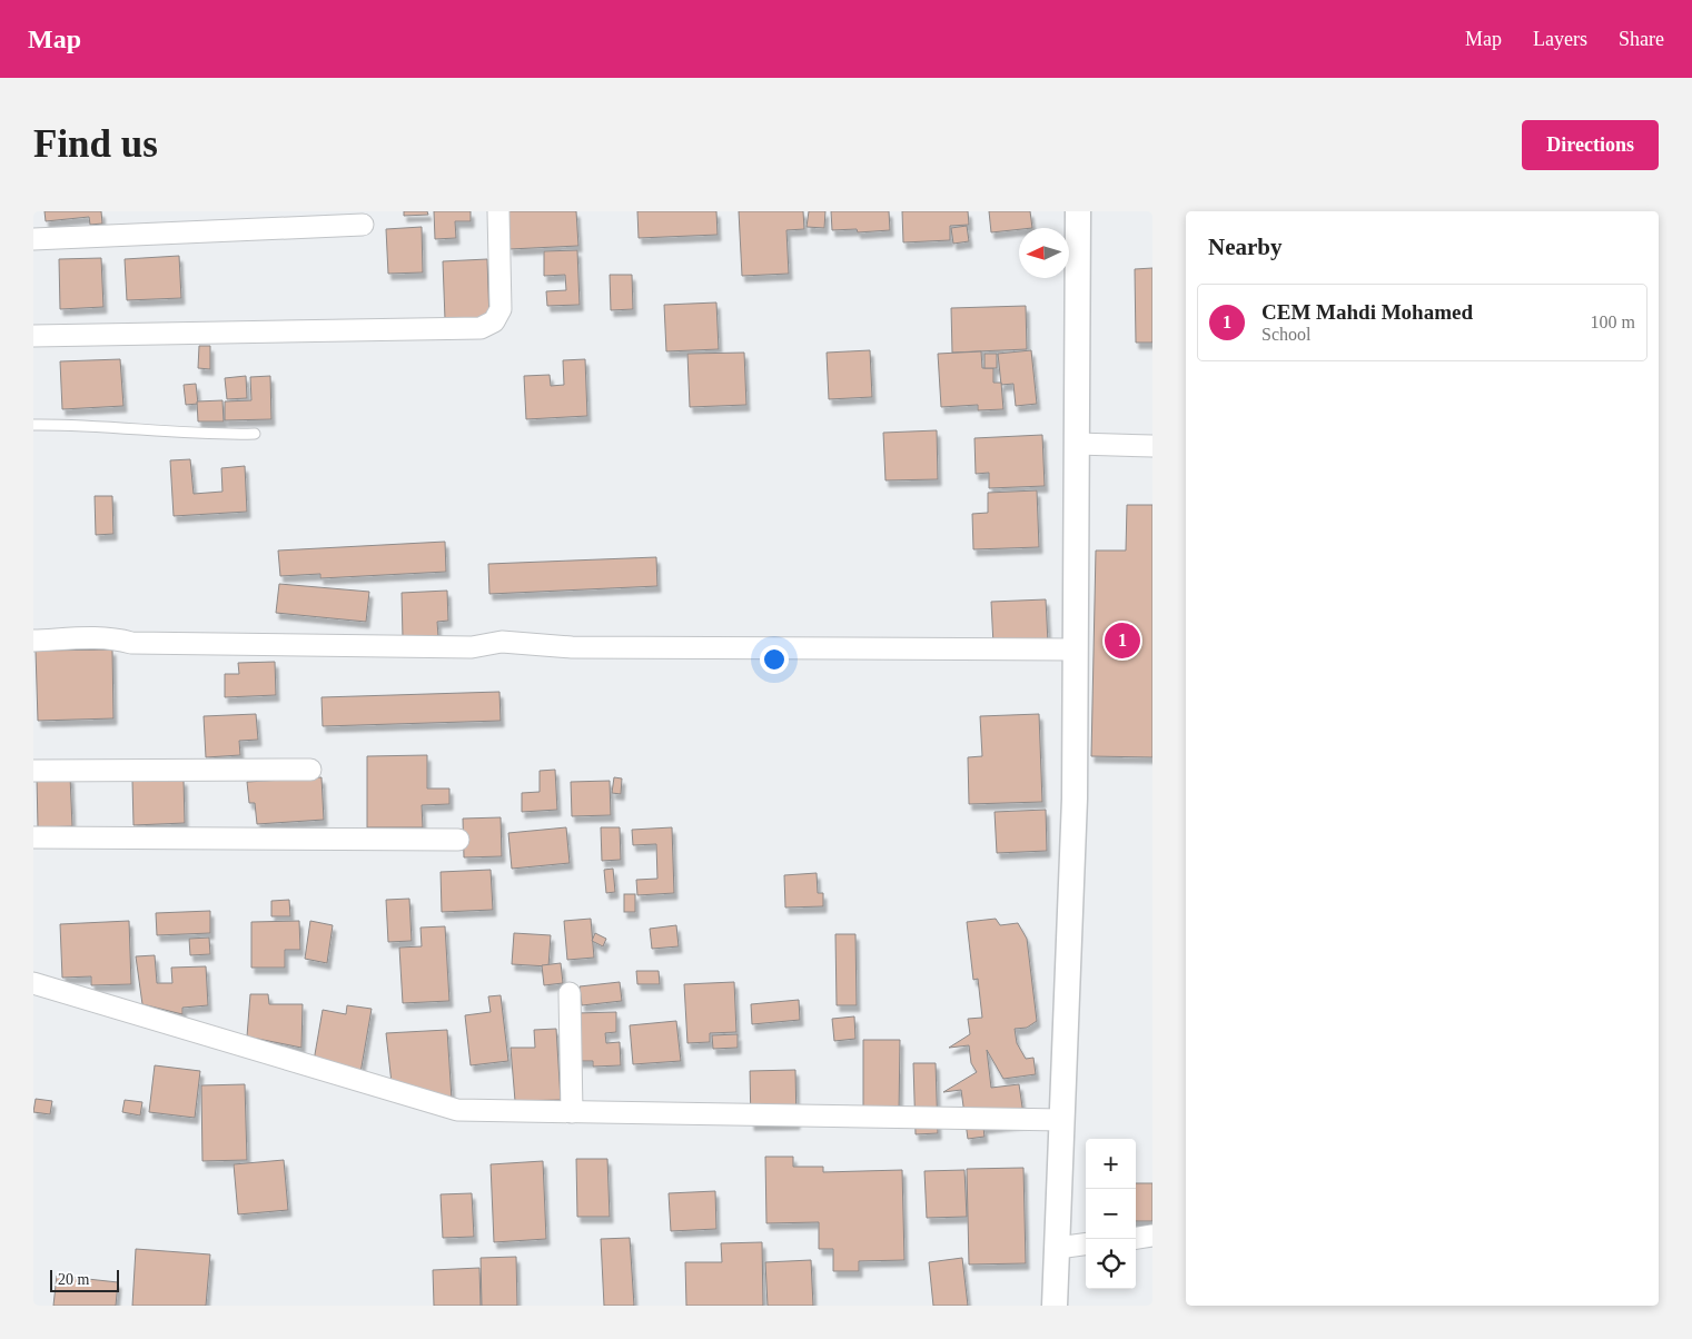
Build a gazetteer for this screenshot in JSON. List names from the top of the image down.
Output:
{
  "scale_bar": "20 m",
  "north": "left",
  "page": {
    "header": "Map",
    "nav": ["Map", "Layers", "Share"],
    "buttons": "Directions",
    "title": "Find us",
    "heading": "Nearby",
    "list": [
      {
        "mark": "1",
        "name": "CEM Mahdi Mohamed",
        "note": "School",
        "value": "100 m"
      }
    ],
    "pins": "1",
    "map_buttons": ["+", "−"],
    "scale": "20 m"
  }
}
